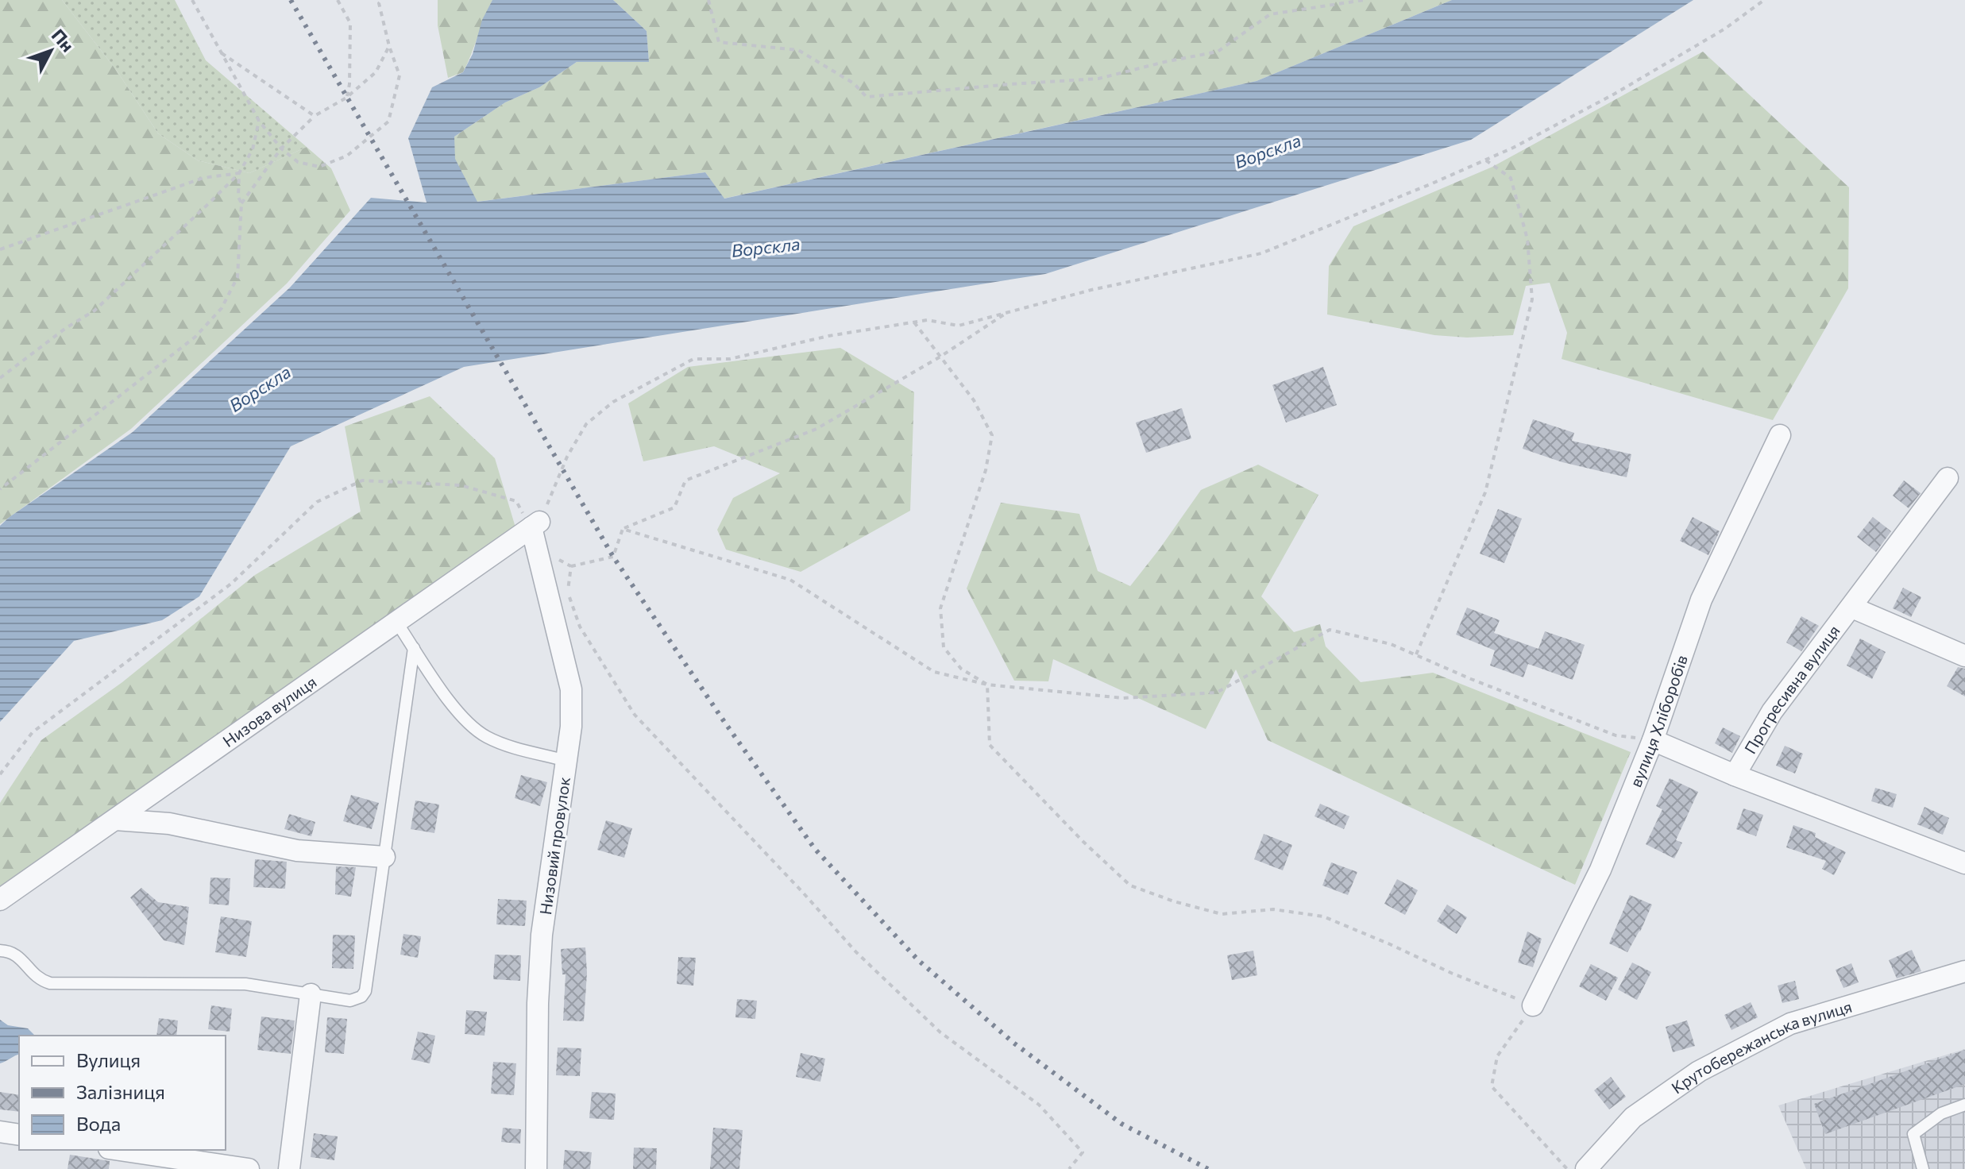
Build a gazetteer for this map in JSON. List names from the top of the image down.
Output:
{
  "streets": {
    "street": [
      "Прогресивна вулиця",
      "Низова вулиця",
      "вулиця Хліборобів",
      "Низовий провулок",
      "Крутобережанська вулиця"
    ]
  },
  "crossings": [
    ["Низова вулиця", "Низовий провулок"]
  ],
  "water": ["Ворскла"],
  "legend": ["Вулиця", "Залізниця", "Вода"],
  "north": "top right"
}
